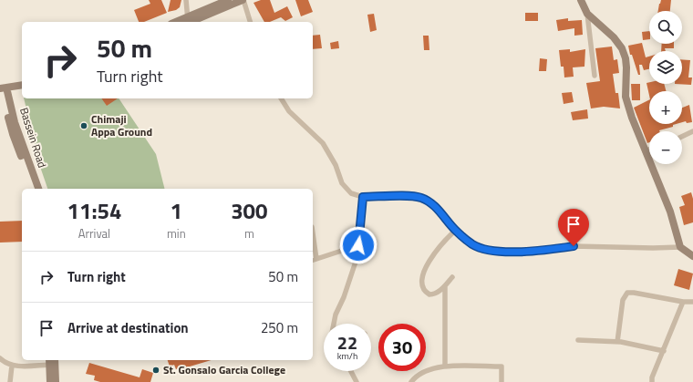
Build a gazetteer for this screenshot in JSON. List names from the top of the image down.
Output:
{
  "streets": {
    "main road": ["Bassein Road"]
  },
  "places": ["Chimaji Appa Ground", "St. Gonsalo Garcia College"],
  "page": {
    "map_buttons": ["+", "−"],
    "turn": ["50 m", "Turn right"],
    "eta": [
      "11:54",
      "Arrival",
      "1",
      "min",
      "300",
      "m"
    ],
    "list": [
      {
        "name": "Turn right",
        "value": "50 m"
      },
      {
        "name": "Arrive at destination",
        "value": "250 m"
      }
    ],
    "speed": "22 km/h",
    "limit": "30"
  }
}
